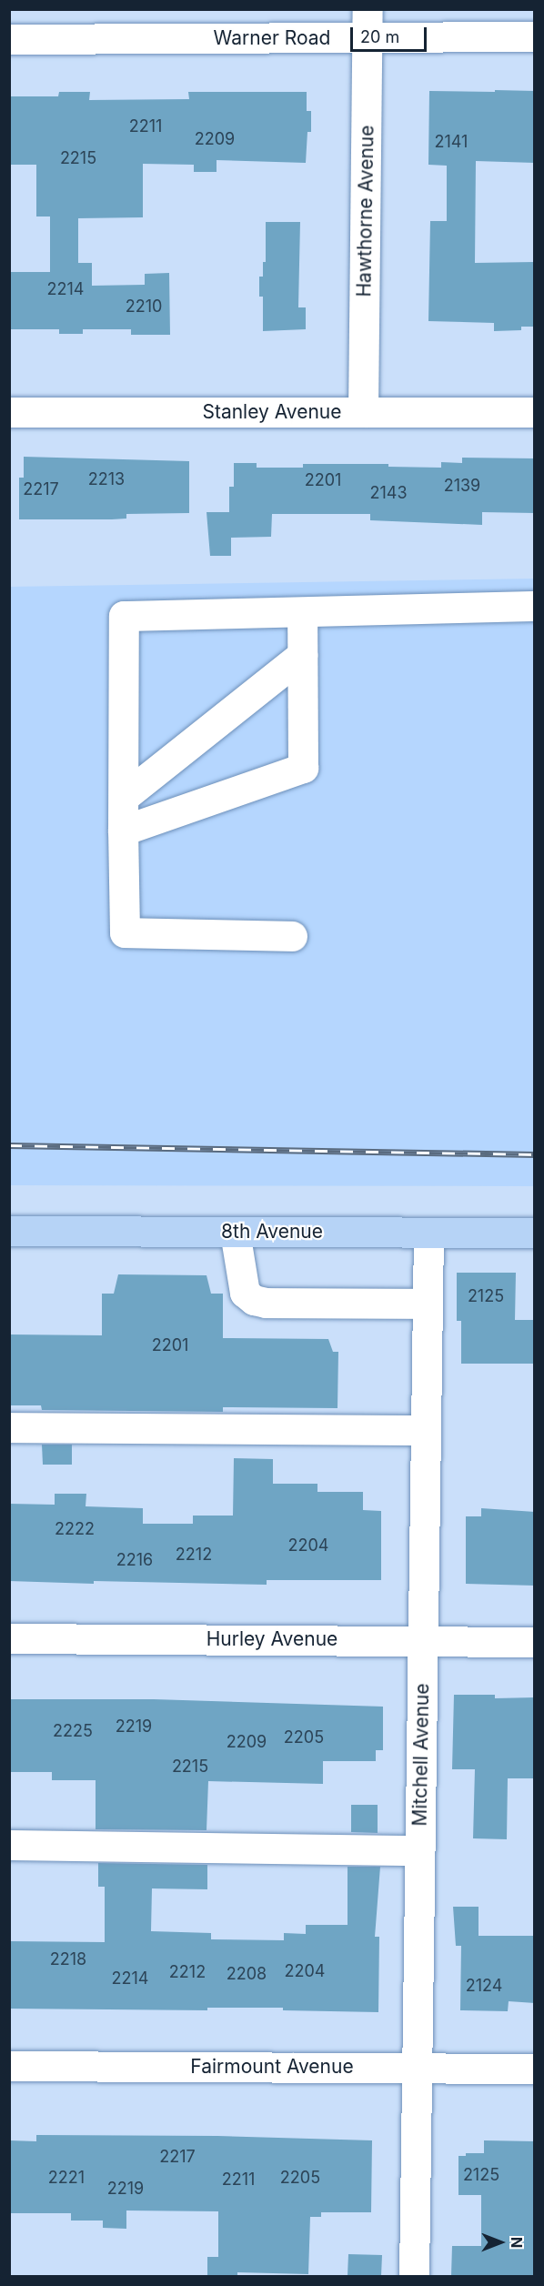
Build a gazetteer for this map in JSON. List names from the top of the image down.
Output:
{
  "streets": {
    "main road": ["8th Avenue"],
    "street": [
      "Warner Road",
      "Hawthorne Avenue",
      "Stanley Avenue",
      "Hurley Avenue",
      "Mitchell Avenue",
      "Fairmount Avenue"
    ]
  },
  "crossings": [
    ["Warner Road", "Hawthorne Avenue"],
    ["Hawthorne Avenue", "Stanley Avenue"],
    ["8th Avenue", "Mitchell Avenue"],
    ["Hurley Avenue", "Mitchell Avenue"],
    ["Mitchell Avenue", "Fairmount Avenue"]
  ],
  "house_numbers": [
    "2211",
    "2209",
    "2141",
    "2215",
    "2214",
    "2210",
    "2213",
    "2201",
    "2139",
    "2217",
    "2143",
    "2125",
    "2201",
    "2222",
    "2204",
    "2212",
    "2216",
    "2219",
    "2225",
    "2205",
    "2209",
    "2215",
    "2218",
    "2204",
    "2212",
    "2208",
    "2214",
    "2124",
    "2217",
    "2125",
    "2221",
    "2205",
    "2211",
    "2219"
  ],
  "scale_bar": "20 m",
  "north": "right"
}
